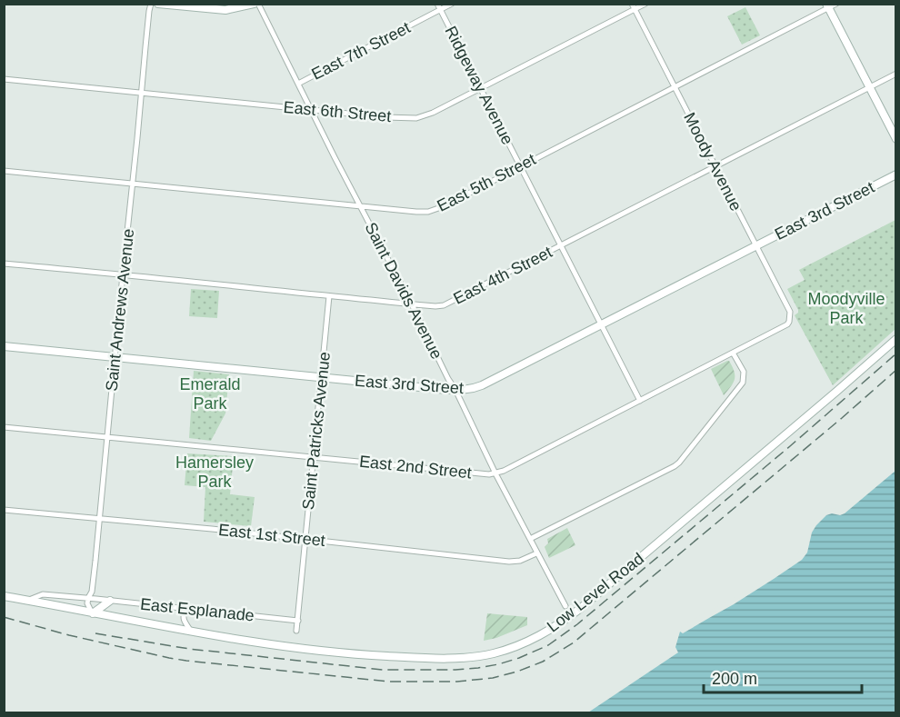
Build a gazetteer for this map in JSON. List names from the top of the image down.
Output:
{
  "streets": {
    "street": [
      "East 7th Street",
      "Ridgeway Avenue",
      "East 6th Street",
      "Moody Avenue",
      "East 5th Street",
      "East 3rd Street",
      "East 4th Street",
      "Saint Davids Avenue",
      "Saint Andrews Avenue",
      "Saint Patricks Avenue",
      "East 2nd Street",
      "East 1st Street",
      "Low Level Road",
      "East Esplanade"
    ]
  },
  "crossings": [
    ["East 7th Street", "Ridgeway Avenue"],
    ["East 7th Street", "Saint Davids Avenue"],
    ["Ridgeway Avenue", "East 6th Street"],
    ["Ridgeway Avenue", "East 5th Street"],
    ["Ridgeway Avenue", "East 3rd Street"],
    ["Ridgeway Avenue", "East 4th Street"],
    ["Ridgeway Avenue", "East 2nd Street"],
    ["East 6th Street", "Moody Avenue"],
    ["East 6th Street", "Saint Davids Avenue"],
    ["East 6th Street", "Saint Andrews Avenue"],
    ["Moody Avenue", "East 5th Street"],
    ["Moody Avenue", "East 3rd Street"],
    ["Moody Avenue", "East 4th Street"],
    ["Moody Avenue", "East 2nd Street"],
    ["East 5th Street", "Saint Davids Avenue"],
    ["East 5th Street", "Saint Andrews Avenue"],
    ["East 3rd Street", "Saint Davids Avenue"],
    ["East 3rd Street", "Saint Andrews Avenue"],
    ["East 3rd Street", "Saint Patricks Avenue"],
    ["East 4th Street", "Saint Davids Avenue"],
    ["East 4th Street", "Saint Andrews Avenue"],
    ["East 4th Street", "Saint Patricks Avenue"],
    ["Saint Davids Avenue", "East 2nd Street"],
    ["Saint Davids Avenue", "East 1st Street"],
    ["Saint Andrews Avenue", "East 2nd Street"],
    ["Saint Andrews Avenue", "East 1st Street"],
    ["Saint Andrews Avenue", "East Esplanade"],
    ["Saint Patricks Avenue", "East 2nd Street"],
    ["Saint Patricks Avenue", "East 1st Street"],
    ["Saint Patricks Avenue", "East Esplanade"],
    ["Low Level Road", "East Esplanade"]
  ],
  "parks": ["Moodyville Park", "Emerald Park", "Hamersley Park"],
  "scale_bar": "200 m"
}
